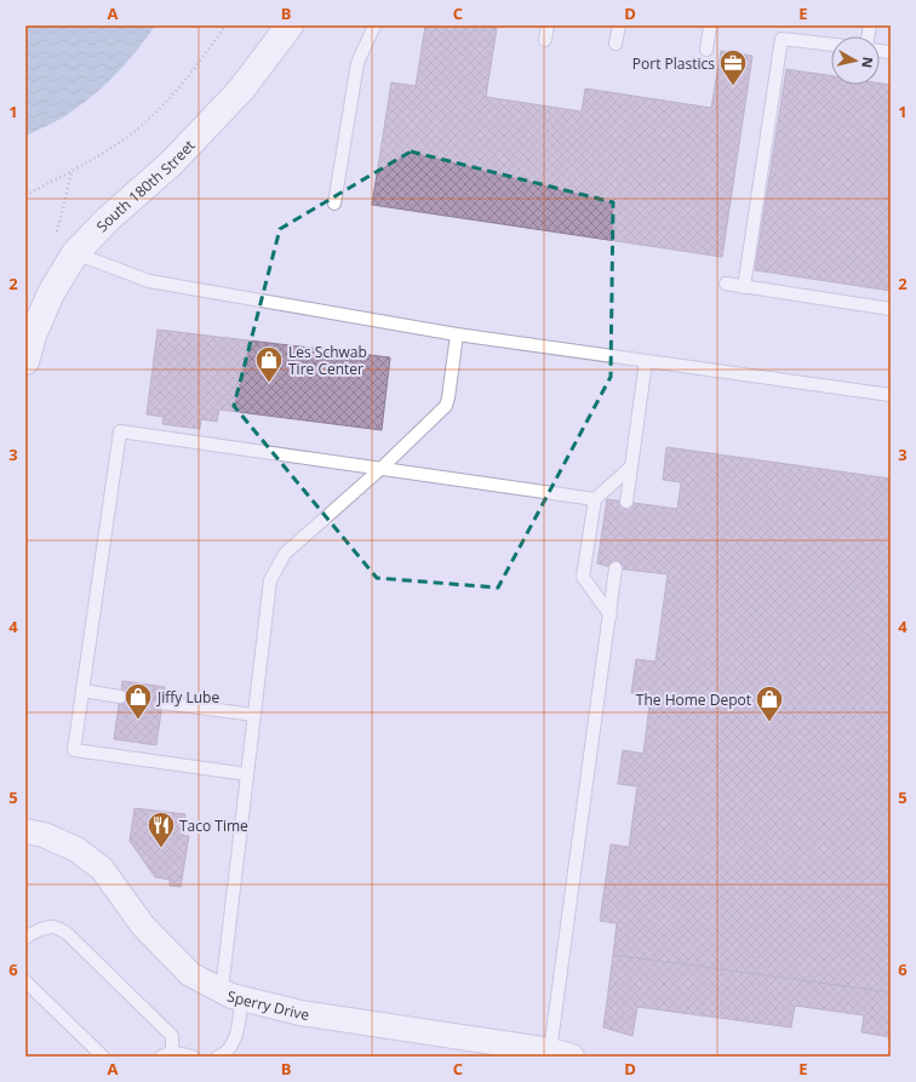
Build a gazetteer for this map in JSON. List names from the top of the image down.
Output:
{
  "streets": {
    "main road": ["South 180th Street"],
    "street": ["Sperry Drive"]
  },
  "places": {
    "office": ["Port Plastics"],
    "shop": ["Les Schwab Tire Center", "Jiffy Lube", "The Home Depot"],
    "restaurant": ["Taco Time"]
  },
  "north": "right",
  "grid": {
    "columns": [
      "A",
      "B",
      "C",
      "D",
      "E"
    ],
    "rows": [
      "1",
      "2",
      "3",
      "4",
      "5",
      "6"
    ]
  }
}
